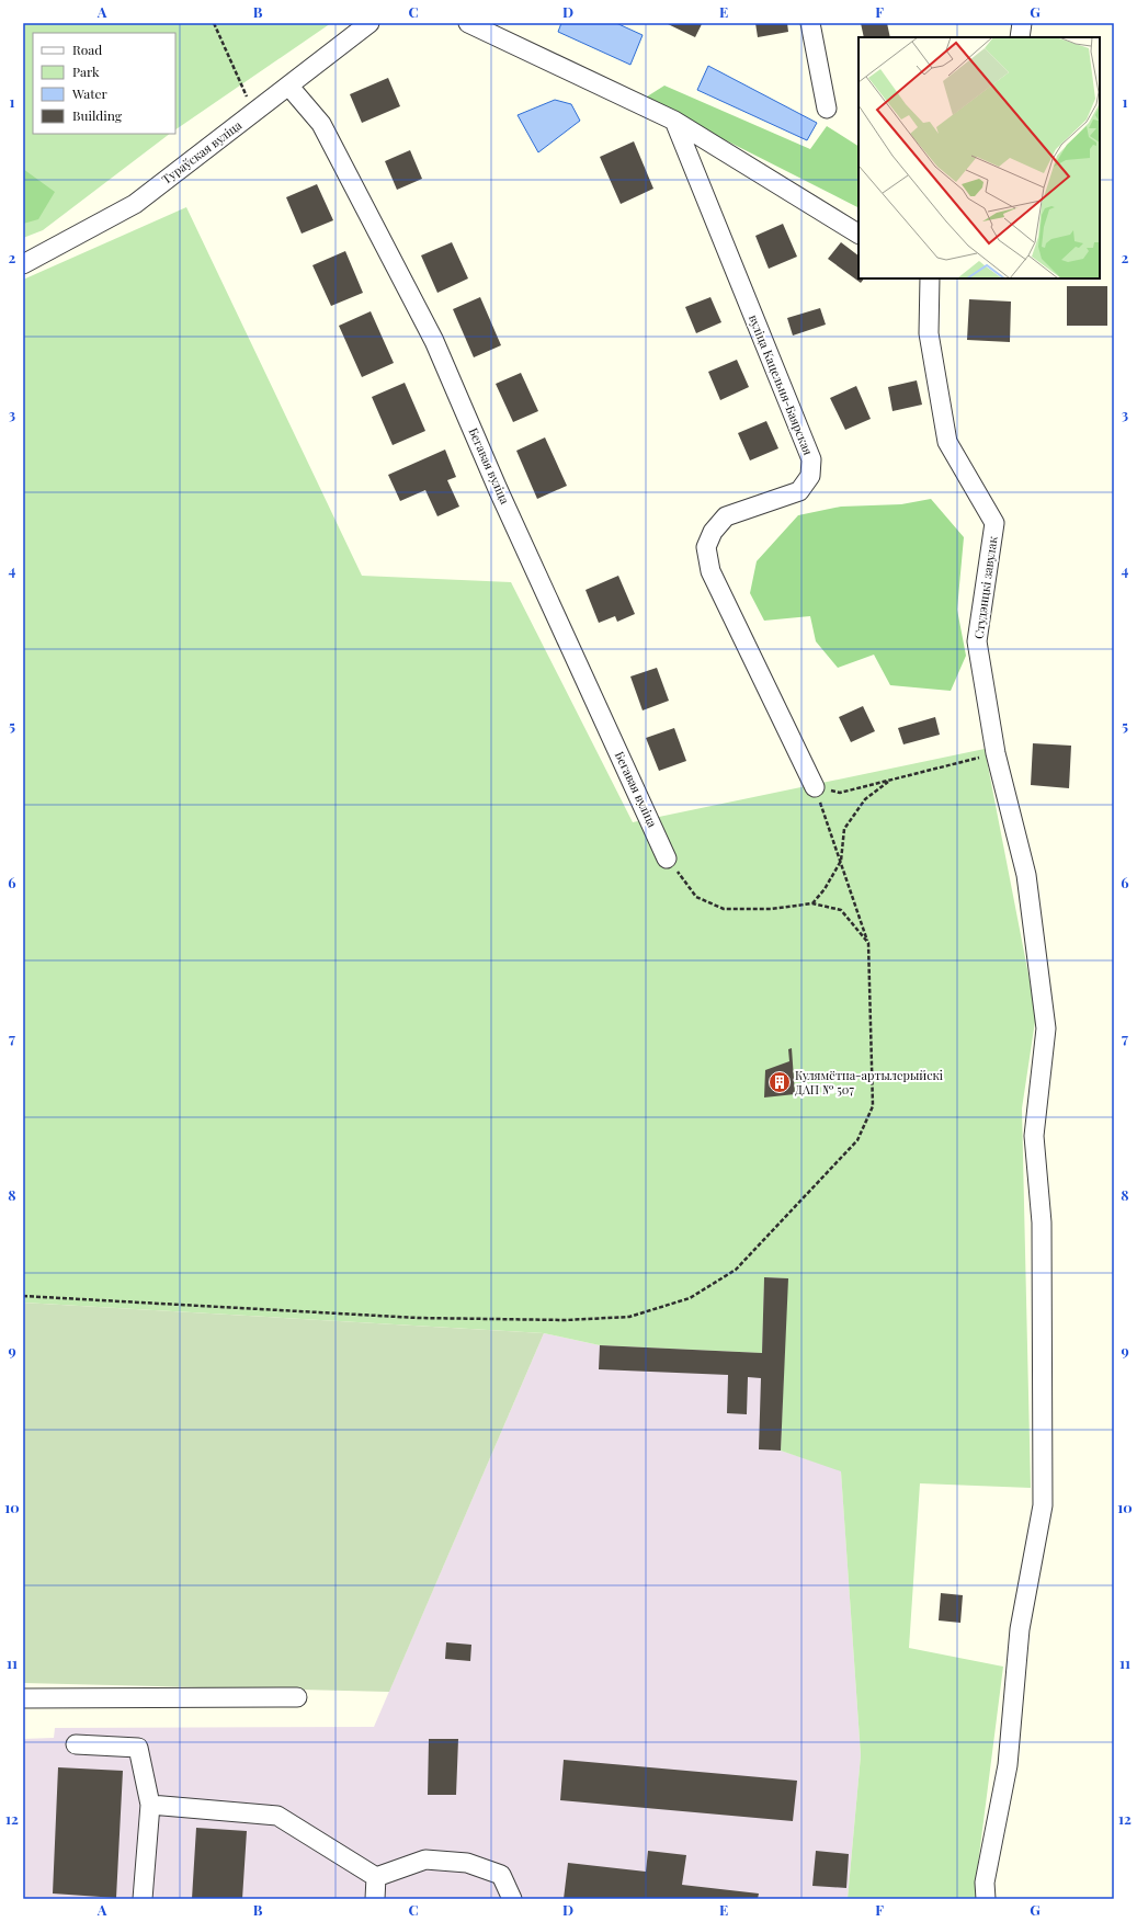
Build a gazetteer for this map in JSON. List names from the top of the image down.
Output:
{
  "streets": {
    "street": [
      "Тураўская вуліца",
      "вуліца Кацельня-Баярская",
      "Бегавая вуліца",
      "Студэнцкі завулак"
    ]
  },
  "crossings": [
    ["Тураўская вуліца", "Бегавая вуліца"]
  ],
  "places": {
    "building": ["Кулямётна-артылерыйскі ДАП № 507"]
  },
  "legend": [
    "Road",
    "Park",
    "Water",
    "Building"
  ],
  "grid": {
    "columns": [
      "A",
      "B",
      "C",
      "D",
      "E",
      "F",
      "G"
    ],
    "rows": [
      "1",
      "2",
      "3",
      "4",
      "5",
      "6",
      "7",
      "8",
      "9",
      "10",
      "11",
      "12"
    ]
  }
}
